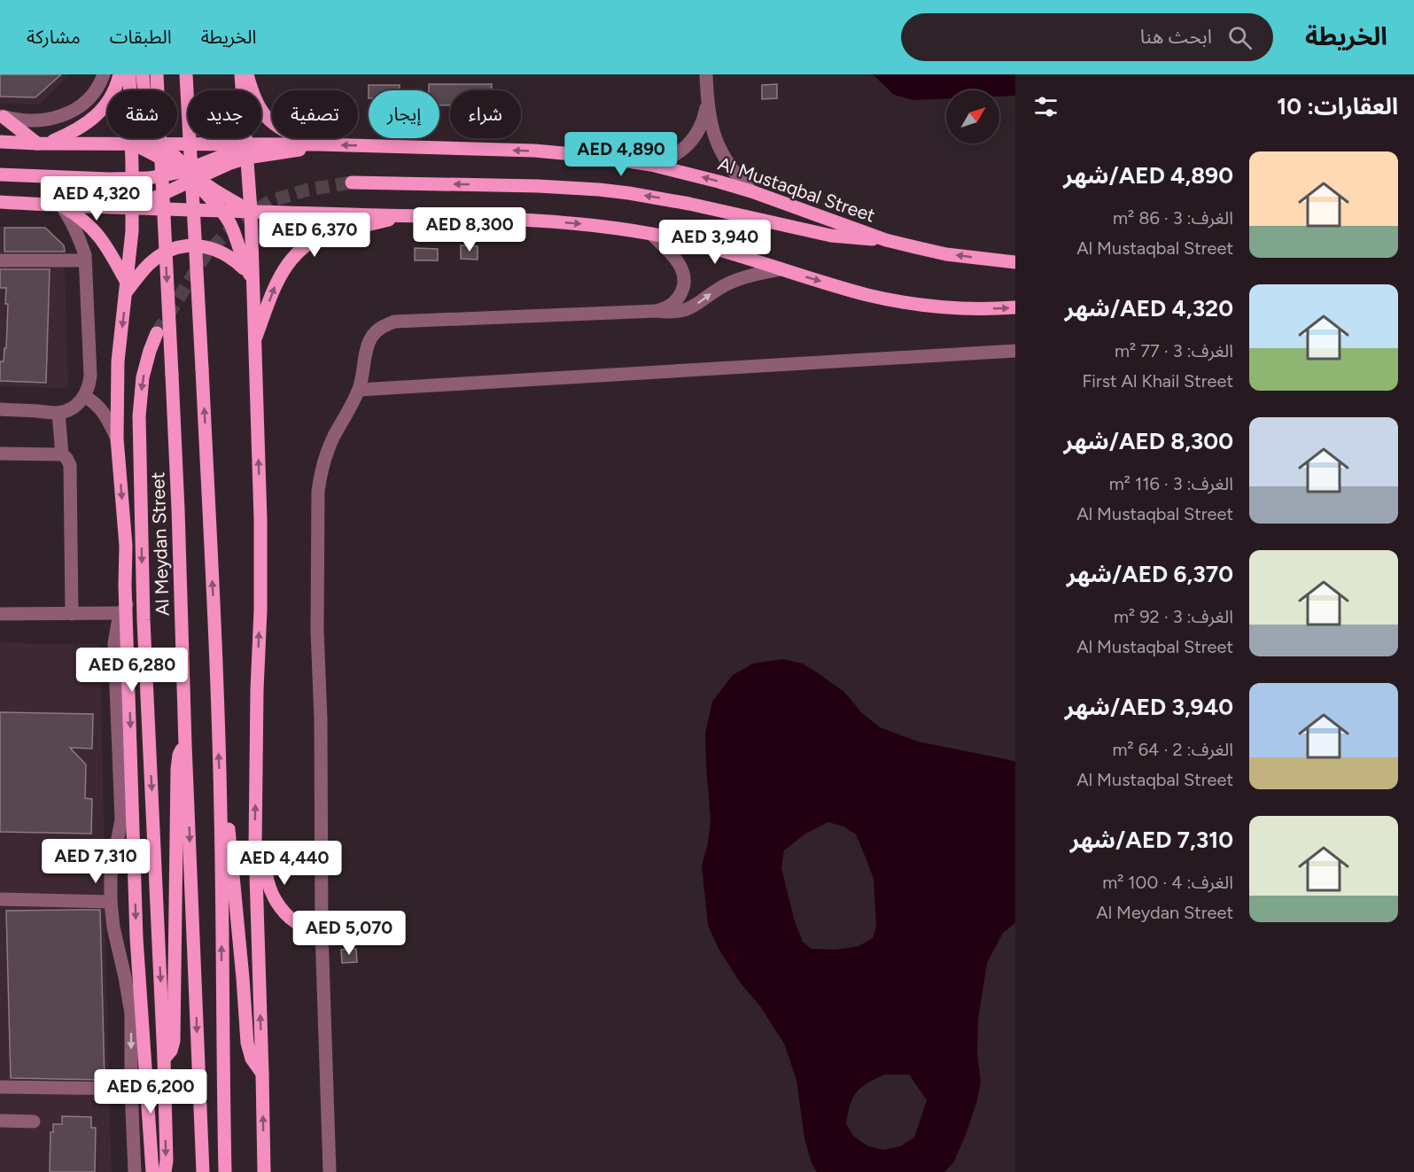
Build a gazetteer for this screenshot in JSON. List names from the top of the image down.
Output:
{
  "streets": {
    "main road": ["Al Mustaqbal Street", "Al Meydan Street"]
  },
  "north": "top right",
  "page": {
    "header": "الخريطة",
    "search": "ابحث هنا",
    "nav": ["الخريطة", "الطبقات", "مشاركة"],
    "heading": "العقارات: 10",
    "chip": [
      "شراء",
      "إيجار",
      "تصفية",
      "جديد",
      "شقة"
    ],
    "price": [
      "AED 4,890",
      "AED 4,320",
      "AED 8,300",
      "AED 6,370",
      "AED 3,940",
      "AED 6,280",
      "AED 7,310",
      "AED 4,440",
      "AED 5,070",
      "AED 6,200"
    ],
    "list": [
      {
        "name": "AED 4,890/شهر",
        "note": "الغرف: 3 · 86 m² · Al Mustaqbal Street"
      },
      {
        "name": "AED 4,320/شهر",
        "note": "الغرف: 3 · 77 m² · First Al Khail Street"
      },
      {
        "name": "AED 8,300/شهر",
        "note": "الغرف: 3 · 116 m² · Al Mustaqbal Street"
      },
      {
        "name": "AED 6,370/شهر",
        "note": "الغرف: 3 · 92 m² · Al Mustaqbal Street"
      },
      {
        "name": "AED 3,940/شهر",
        "note": "الغرف: 2 · 64 m² · Al Mustaqbal Street"
      },
      {
        "name": "AED 7,310/شهر",
        "note": "الغرف: 4 · 100 m² · Al Meydan Street"
      }
    ]
  }
}
